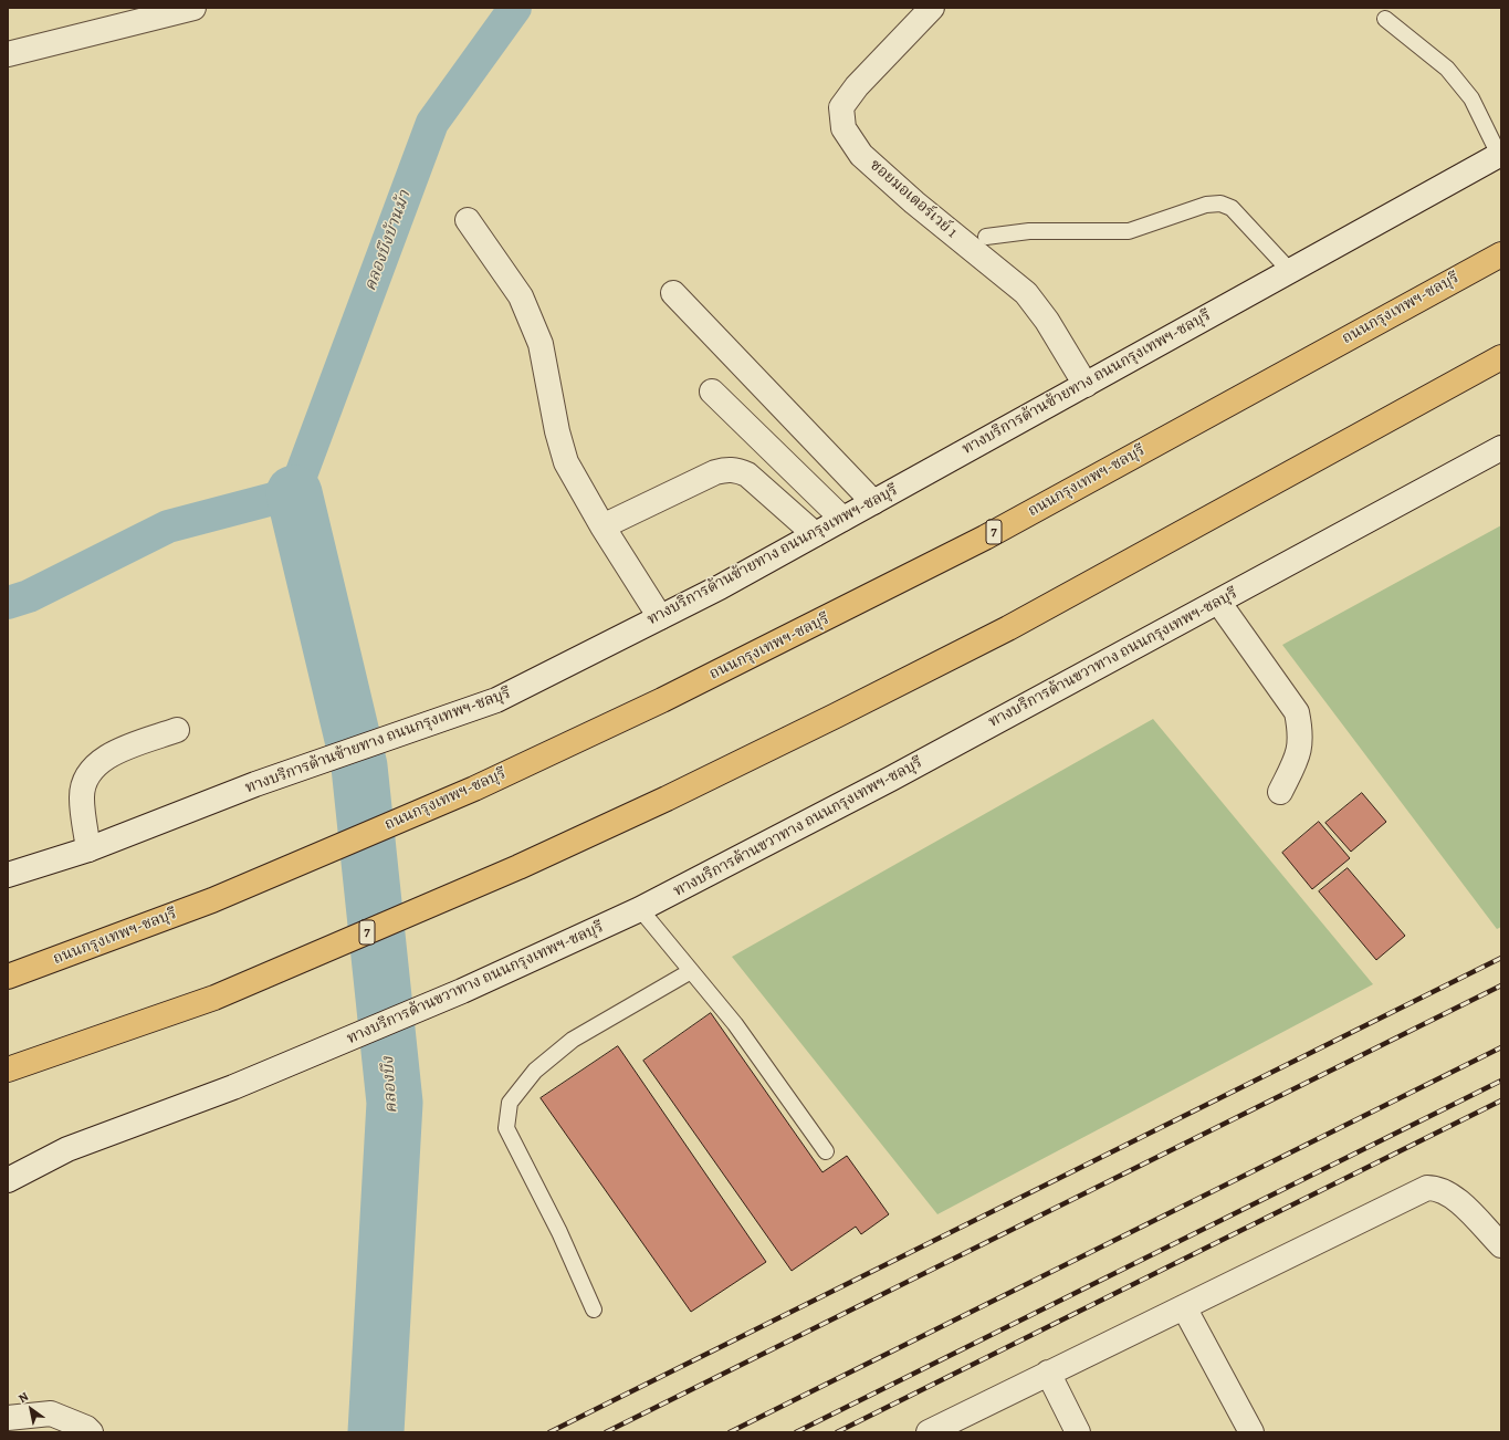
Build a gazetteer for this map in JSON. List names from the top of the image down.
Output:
{
  "streets": {
    "highway": ["ถนนกรุงเทพฯ-ชลบุรี", "7"],
    "main road": ["ซอยมอเตอร์เวย์ 1", "ทางบริการด้านซ้ายทาง ถนนกรุงเทพฯ-ชลบุรี", "ทางบริการด้านขวาทาง ถนนกรุงเทพฯ-ชลบุรี"]
  },
  "crossings": [
    ["ซอยมอเตอร์เวย์ 1", "ทางบริการด้านซ้ายทาง ถนนกรุงเทพฯ-ชลบุรี"]
  ],
  "water": ["คลองบึงบ้านม้า", "คลองบึง"],
  "north": "top left"
}
